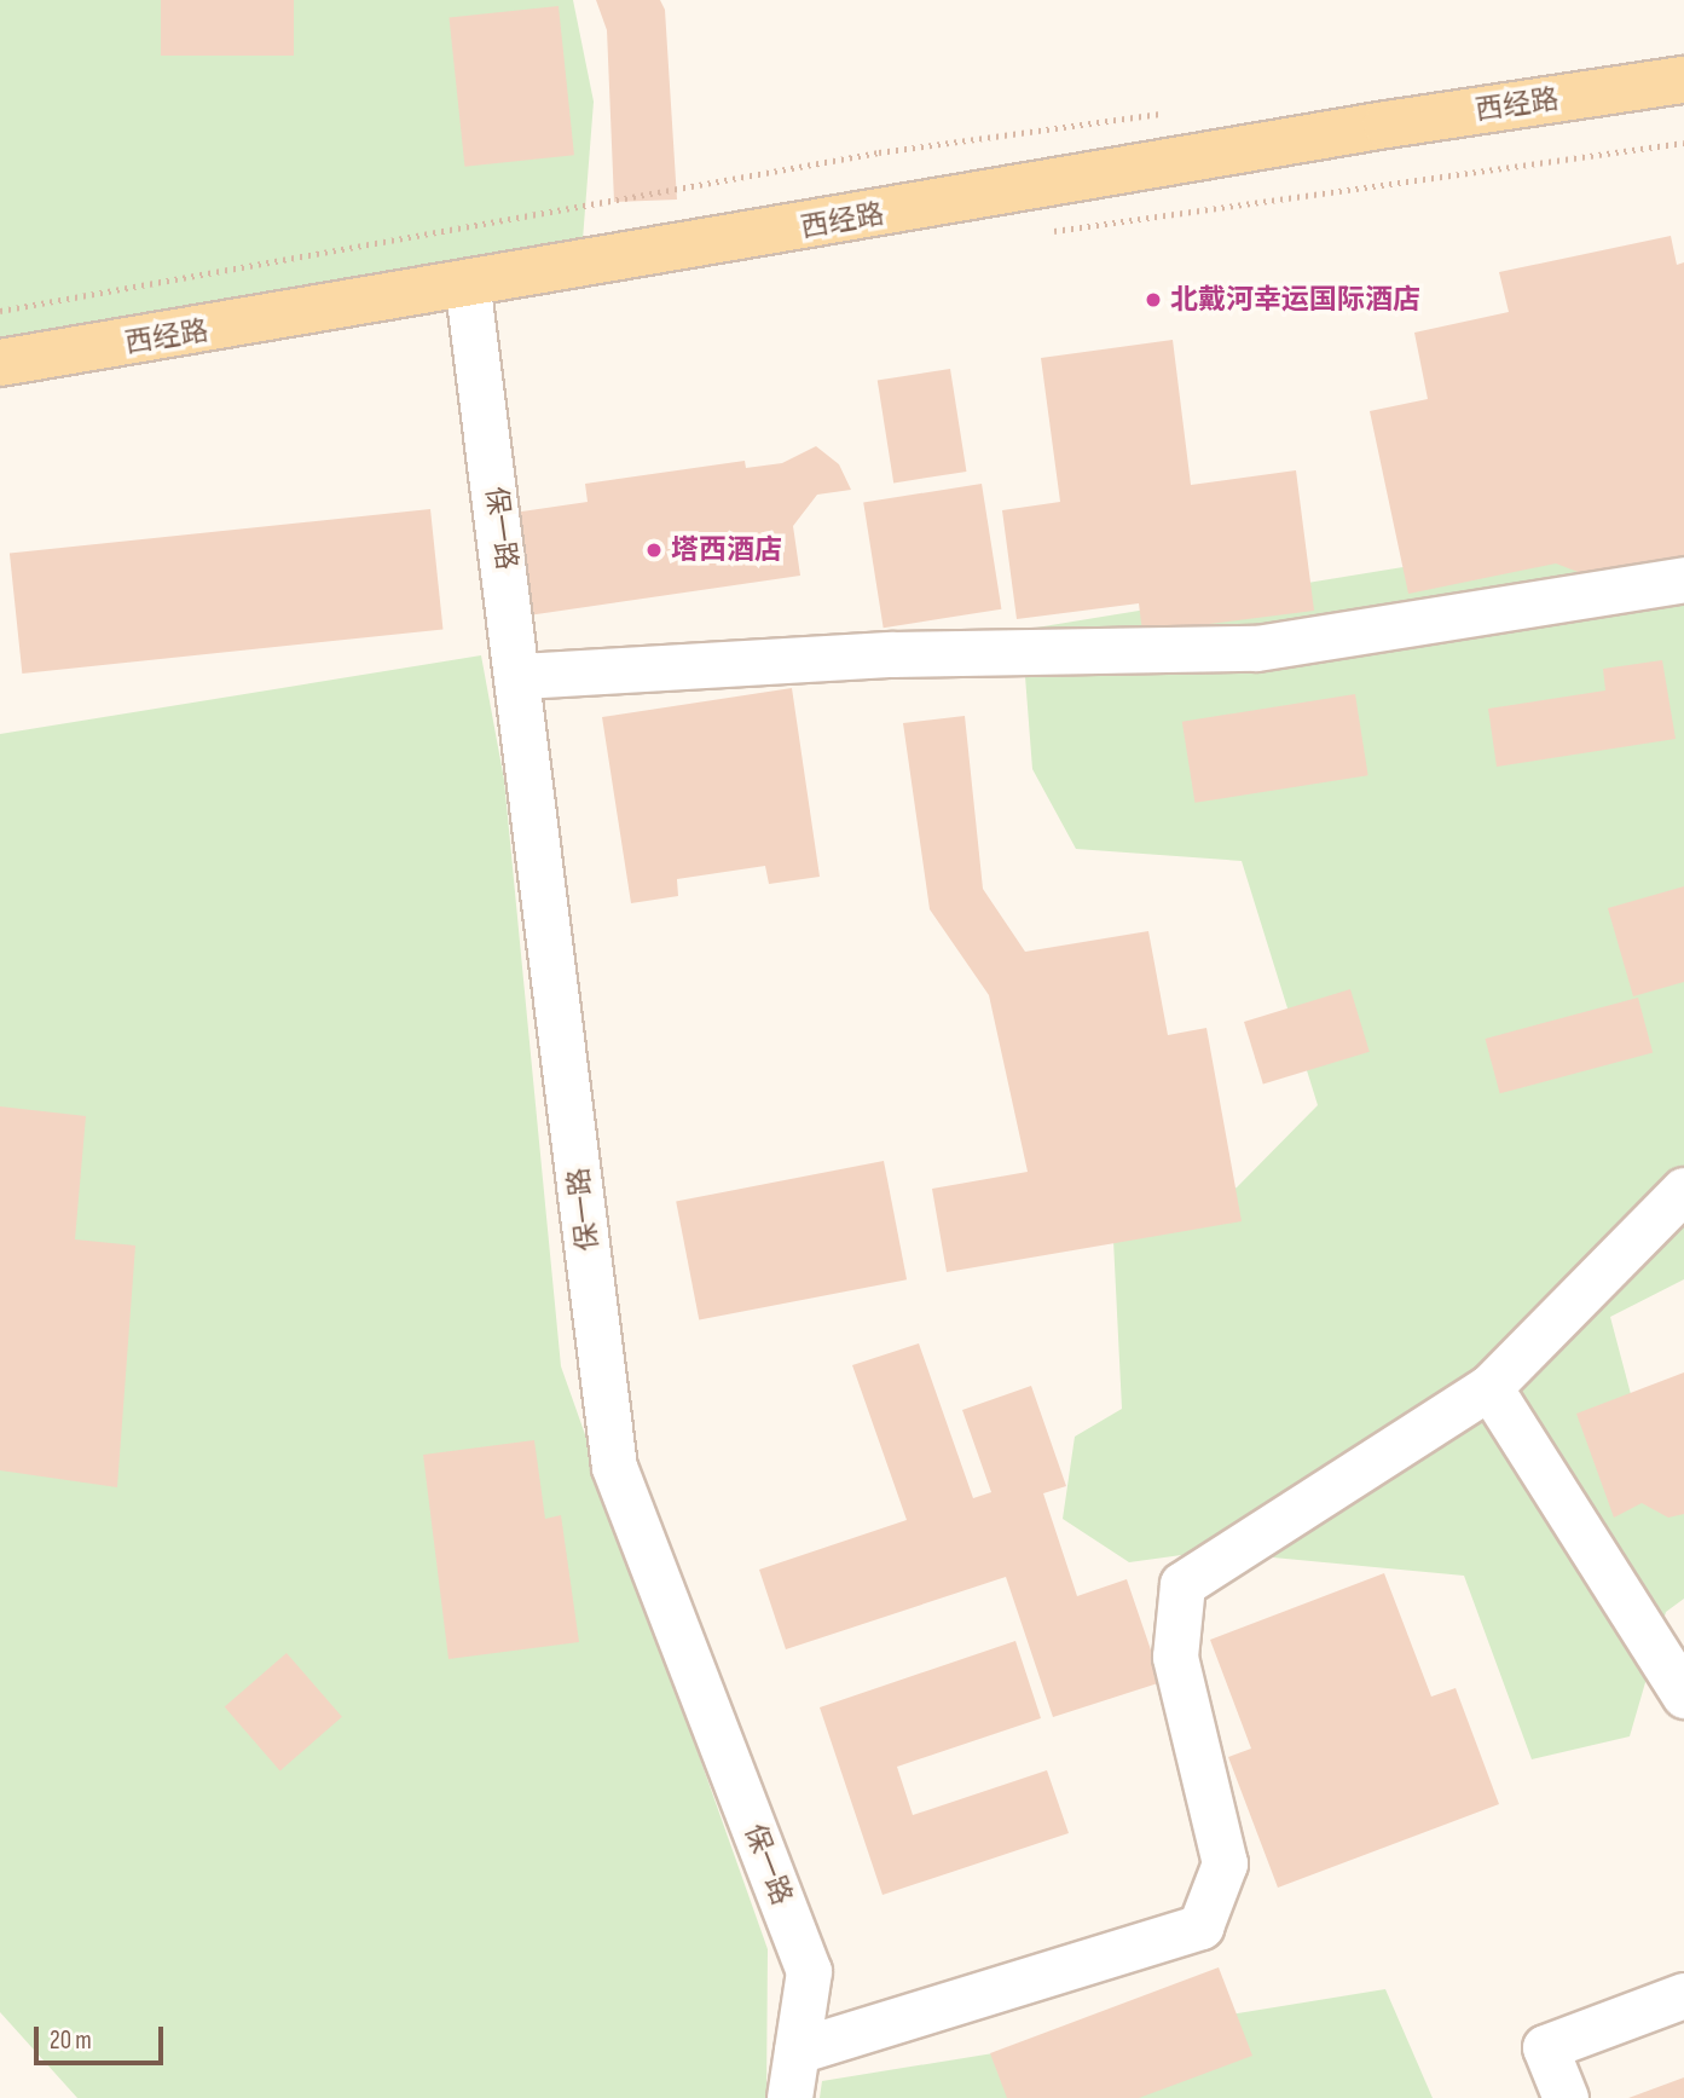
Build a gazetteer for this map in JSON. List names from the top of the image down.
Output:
{
  "streets": {
    "main road": ["西经路"],
    "street": ["保一路"]
  },
  "crossings": [
    ["西经路", "保一路"]
  ],
  "places": ["北戴河幸运国际酒店", "塔西酒店"],
  "scale_bar": "20 m"
}
